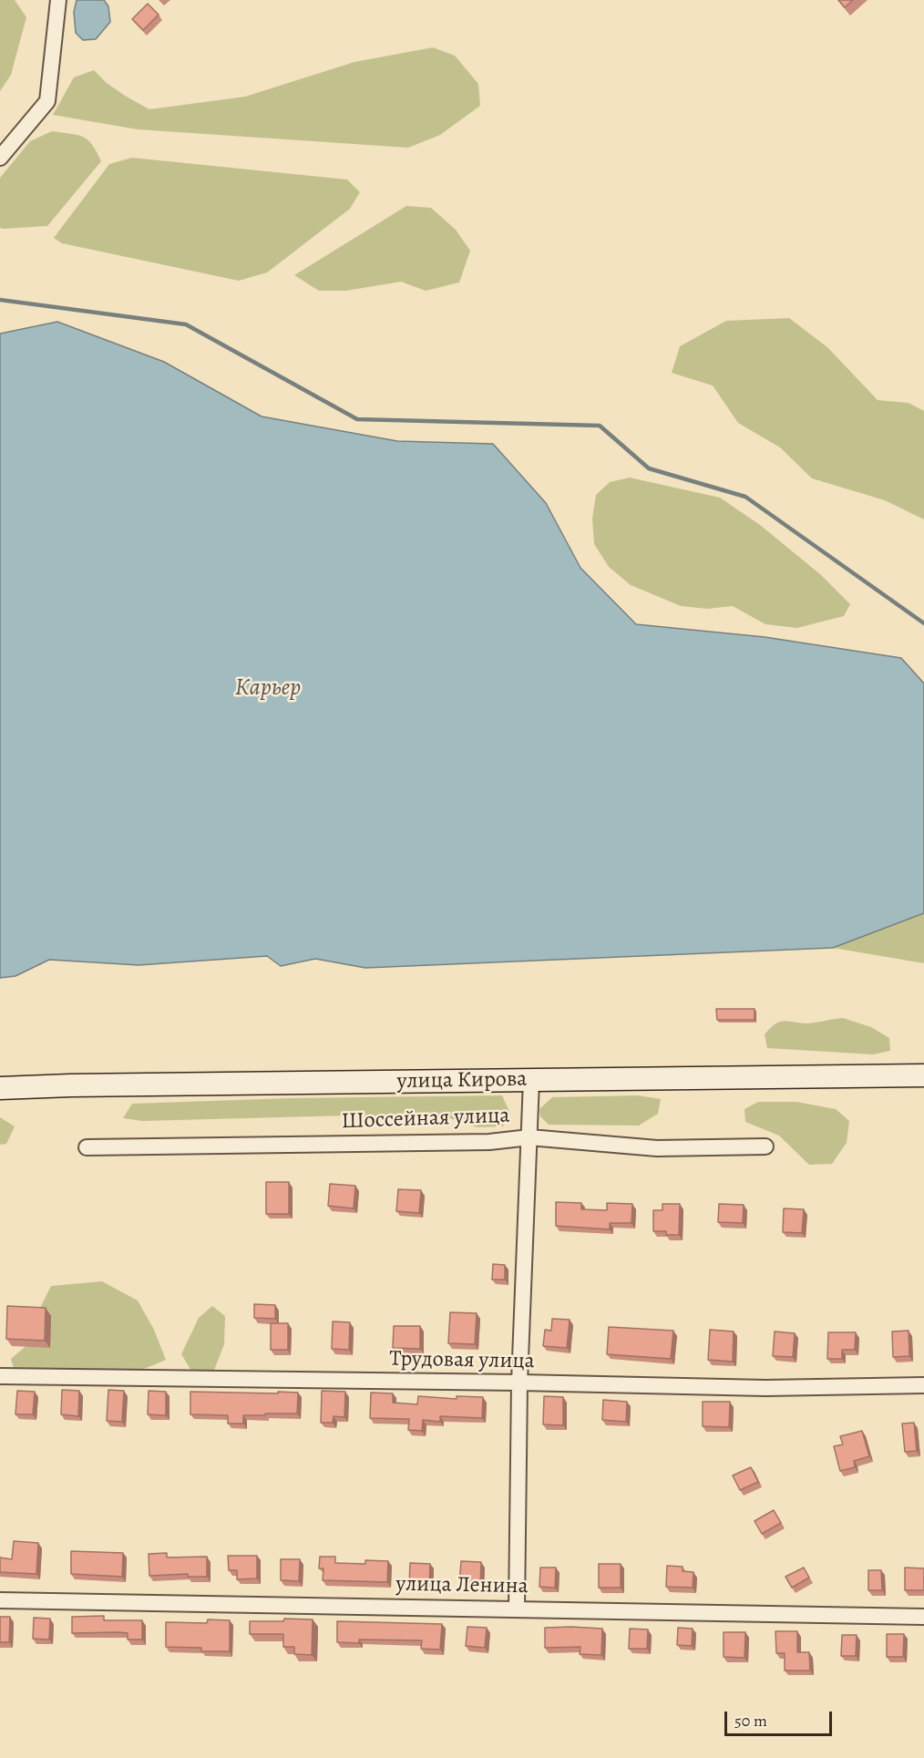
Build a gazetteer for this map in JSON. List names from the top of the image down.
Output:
{
  "streets": {
    "main road": ["улица Кирова"],
    "street": ["Шоссейная улица", "Трудовая улица", "улица Ленина"]
  },
  "water": ["Карьер"],
  "scale_bar": "50 m"
}
